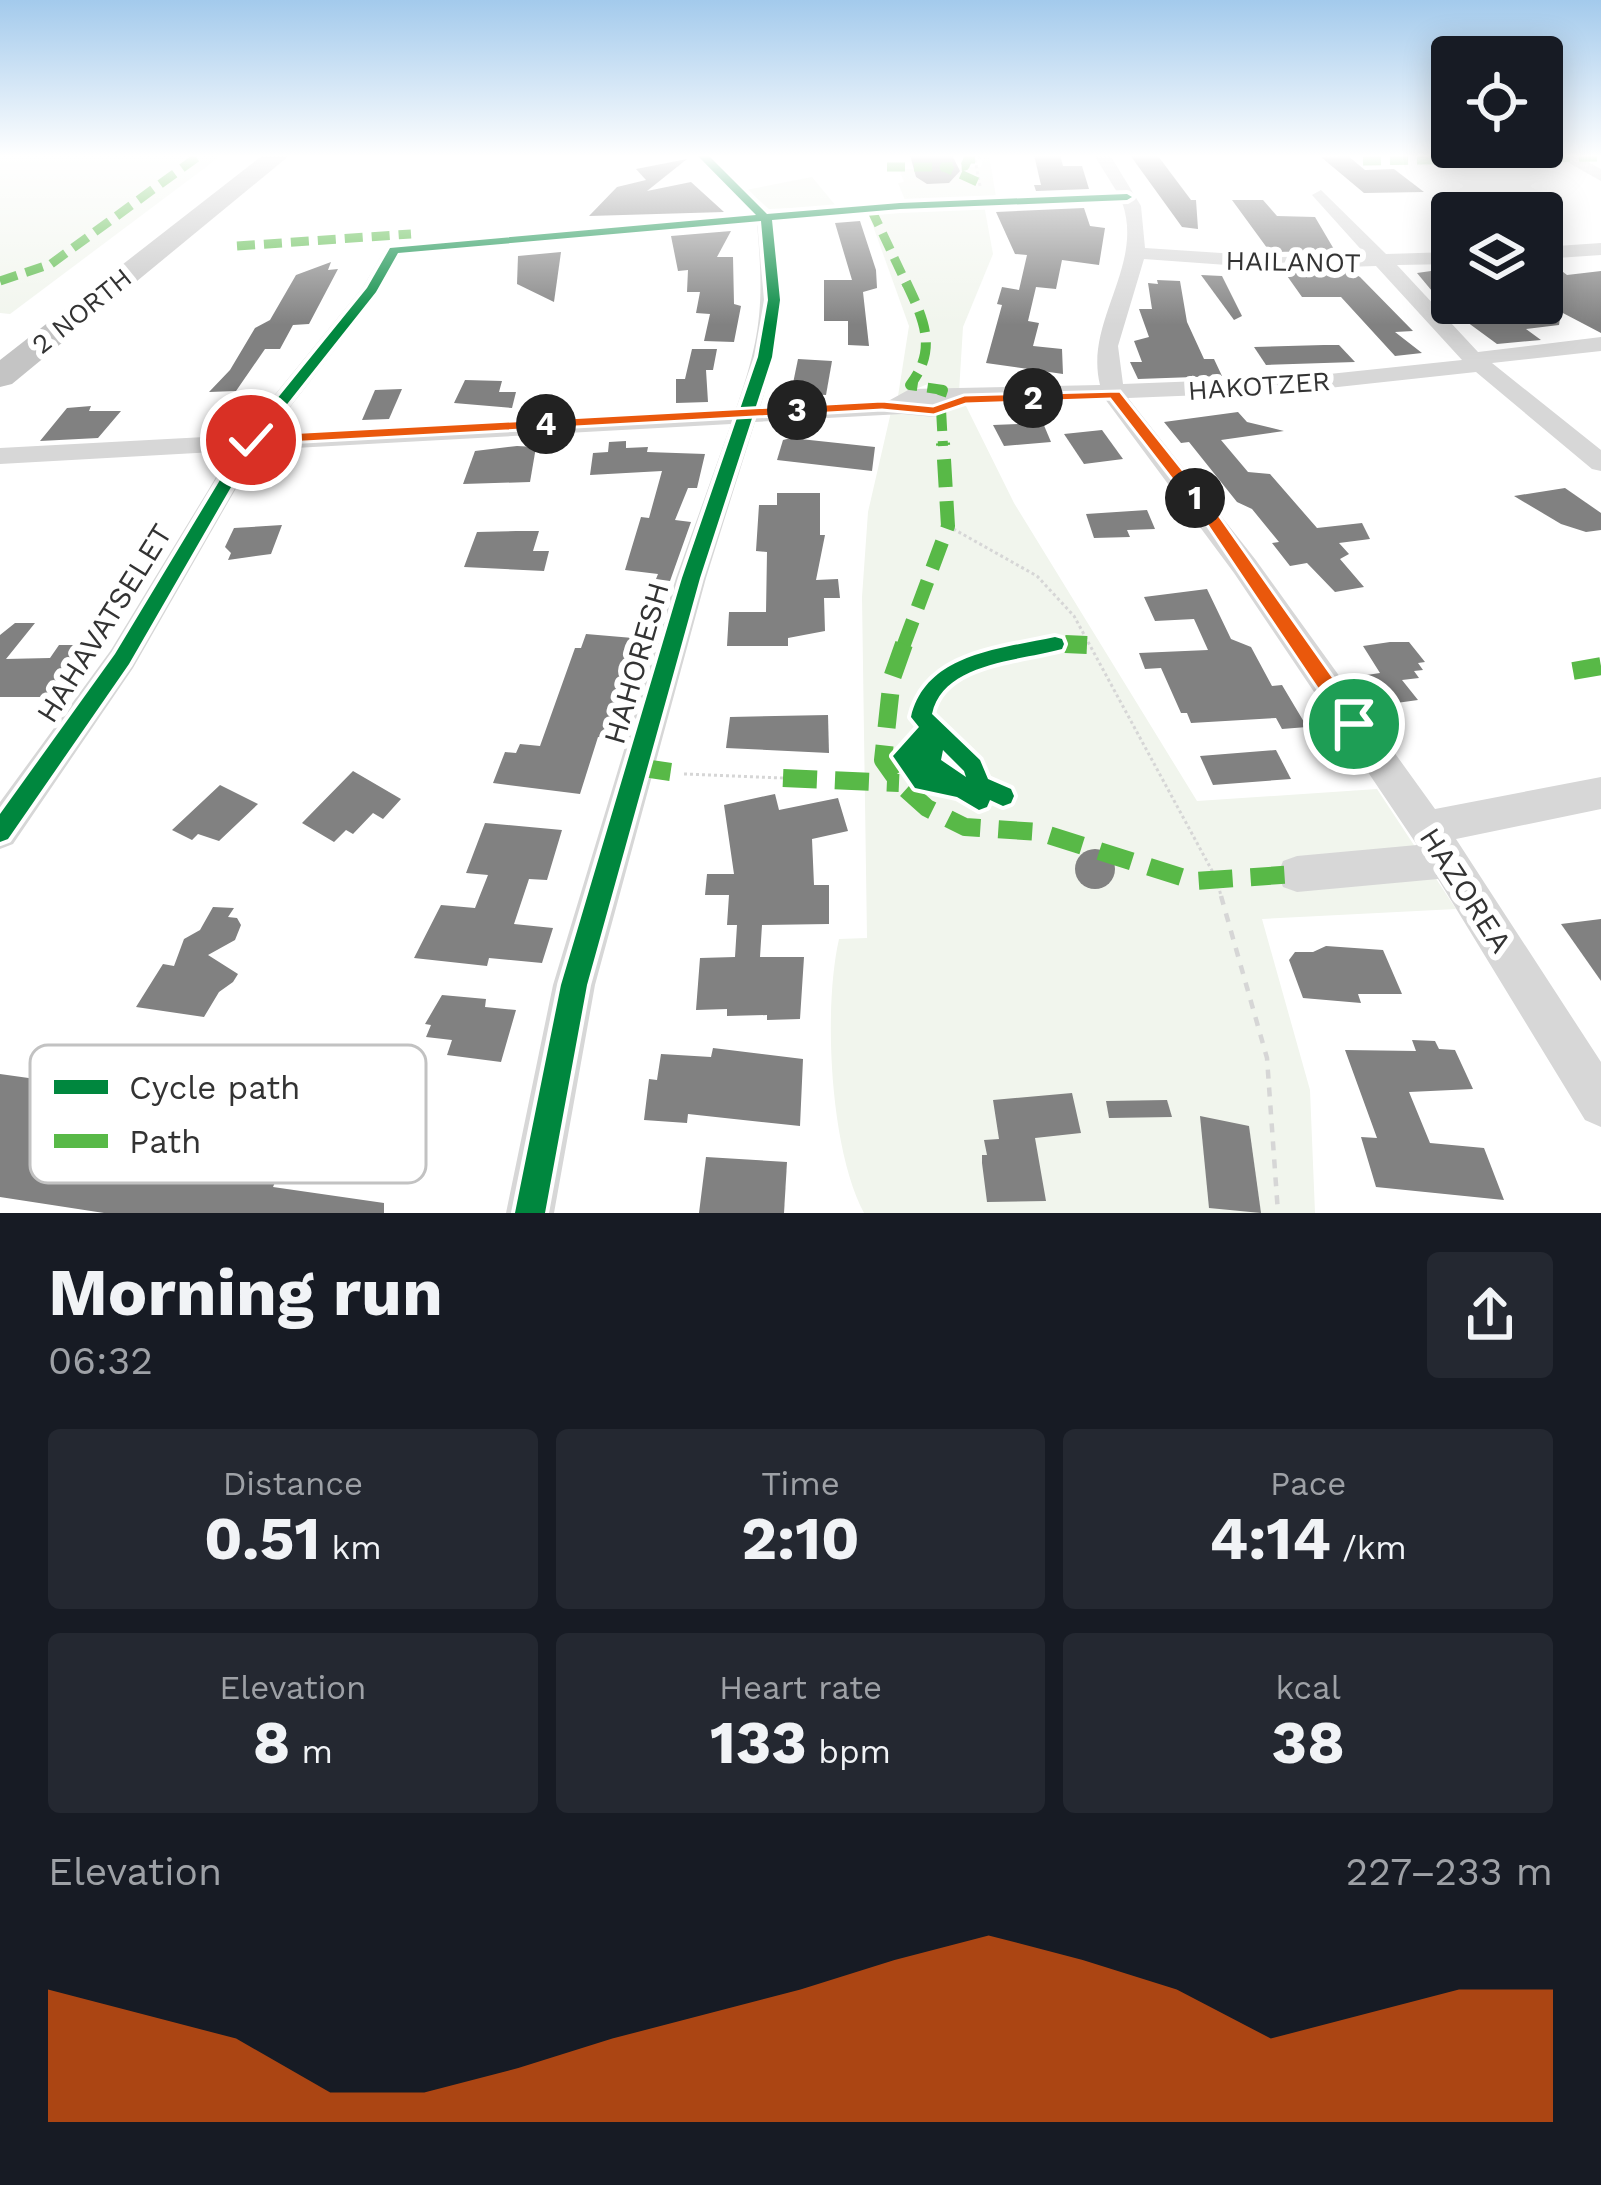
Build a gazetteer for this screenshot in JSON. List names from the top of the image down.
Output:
{
  "streets": {
    "highway": ["2 NORTH"],
    "street": [
      "HAILANOT",
      "HAKOTZER",
      "HAHAVATSELET",
      "HAHORESH",
      "HAZOREA"
    ]
  },
  "crossings": [
    ["HAKOTZER", "HAHORESH"],
    ["HAKOTZER", "HAZOREA"],
    ["HAHAVATSELET", "HAHORESH"]
  ],
  "legend": ["Cycle path", "Path"],
  "page": {
    "pins": [
      "2",
      "3",
      "4",
      "1"
    ],
    "heading": ["Morning run", "06:32"],
    "stats": [
      ["Distance", "0.51 km"],
      ["Time", "2:10"],
      ["Pace", "4:14 /km"],
      ["Elevation", "8 m"],
      ["Heart rate", "133 bpm"],
      ["kcal", "38"]
    ],
    "chart": ["Elevation", "227–233 m"]
  }
}
